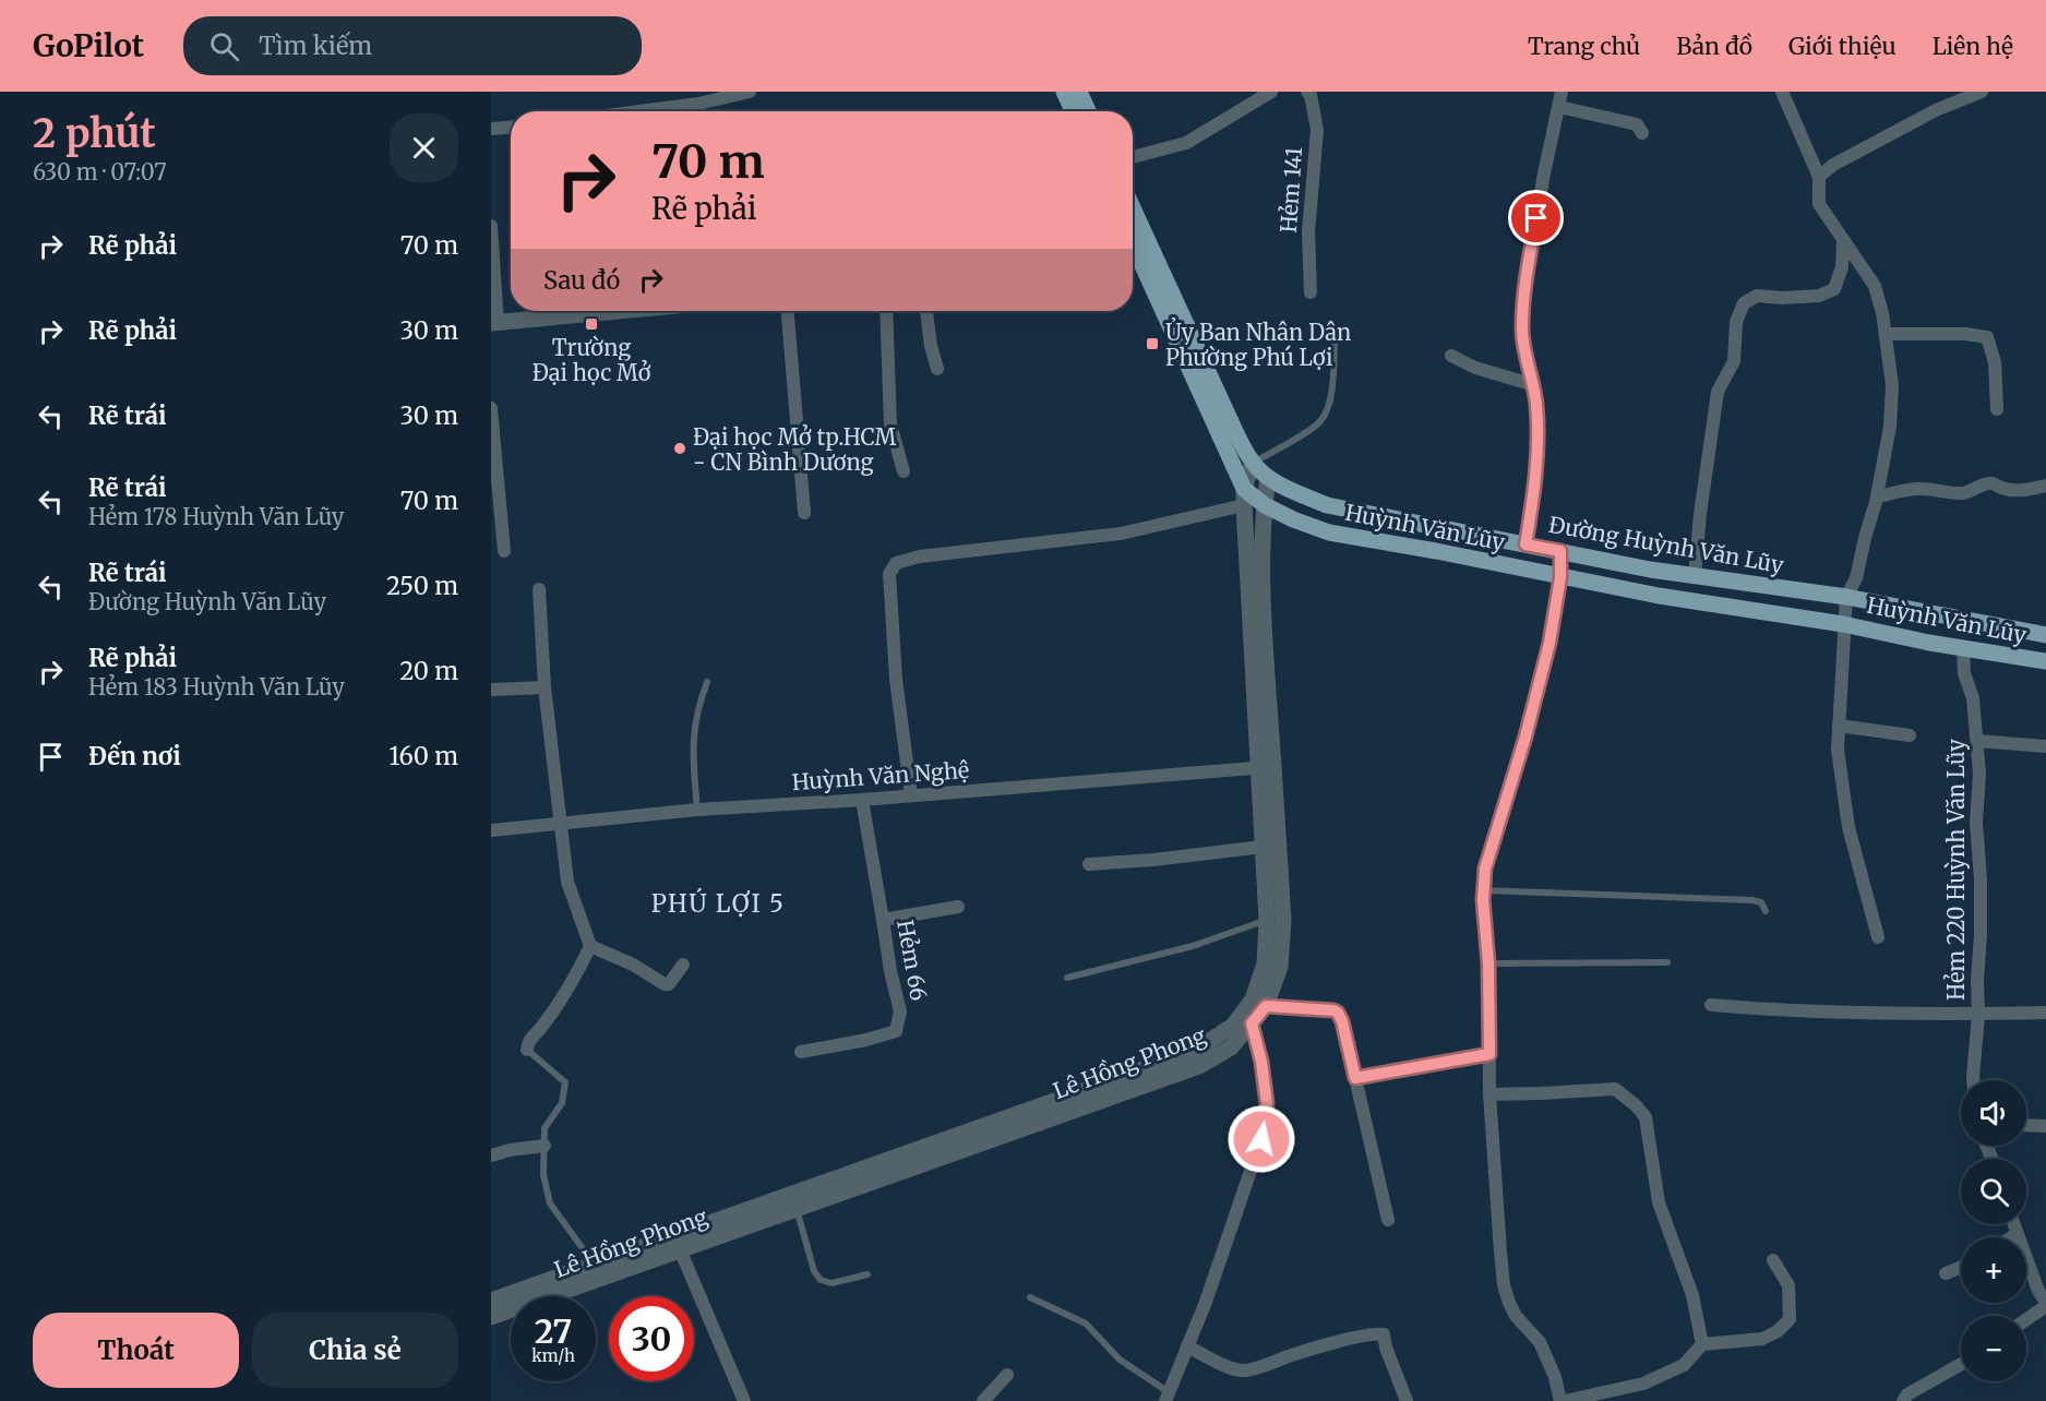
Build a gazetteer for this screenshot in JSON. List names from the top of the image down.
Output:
{
  "streets": {
    "main road": ["Huỳnh Văn Lũy", "Đường Huỳnh Văn Lũy"],
    "street": [
      "Hẻm 141",
      "Huỳnh Văn Nghệ",
      "Hẻm 220 Huỳnh Văn Lũy",
      "Hẻm 66",
      "Lê Hồng Phong"
    ]
  },
  "crossings": [
    ["Huỳnh Văn Lũy", "Đường Huỳnh Văn Lũy"],
    ["Huỳnh Văn Lũy", "Hẻm 220 Huỳnh Văn Lũy"],
    ["Huỳnh Văn Lũy", "Lê Hồng Phong"],
    ["Đường Huỳnh Văn Lũy", "Lê Hồng Phong"],
    ["Huỳnh Văn Nghệ", "Hẻm 66"],
    ["Huỳnh Văn Nghệ", "Lê Hồng Phong"]
  ],
  "districts": ["PHÚ LỢI 5"],
  "places": {
    "transit": ["Trường Đại học Mở", "Ủy Ban Nhân Dân Phường Phú Lợi"],
    "other": ["Đại học Mở tp.HCM - CN Bình Dương"]
  },
  "page": {
    "header": "GoPilot",
    "search": "Tìm kiếm",
    "nav": [
      "Trang chủ",
      "Bản đồ",
      "Giới thiệu",
      "Liên hệ"
    ],
    "heading": ["2 phút", "630 m · 07:07"],
    "turn": ["70 m", "Rẽ phải"],
    "list": [
      {
        "name": "Rẽ phải",
        "value": "70 m"
      },
      {
        "name": "Rẽ phải",
        "value": "30 m"
      },
      {
        "name": "Rẽ trái",
        "value": "30 m"
      },
      {
        "name": "Rẽ trái",
        "note": "Hẻm 178 Huỳnh Văn Lũy",
        "value": "70 m"
      },
      {
        "name": "Rẽ trái",
        "note": "Đường Huỳnh Văn Lũy",
        "value": "250 m"
      },
      {
        "name": "Rẽ phải",
        "note": "Hẻm 183 Huỳnh Văn Lũy",
        "value": "20 m"
      },
      {
        "name": "Đến nơi",
        "value": "160 m"
      }
    ],
    "then": "Sau đó",
    "map_buttons": ["+", "−"],
    "speed": "27 km/h",
    "limit": "30",
    "buttons": ["Thoát", "Chia sẻ"]
  }
}
